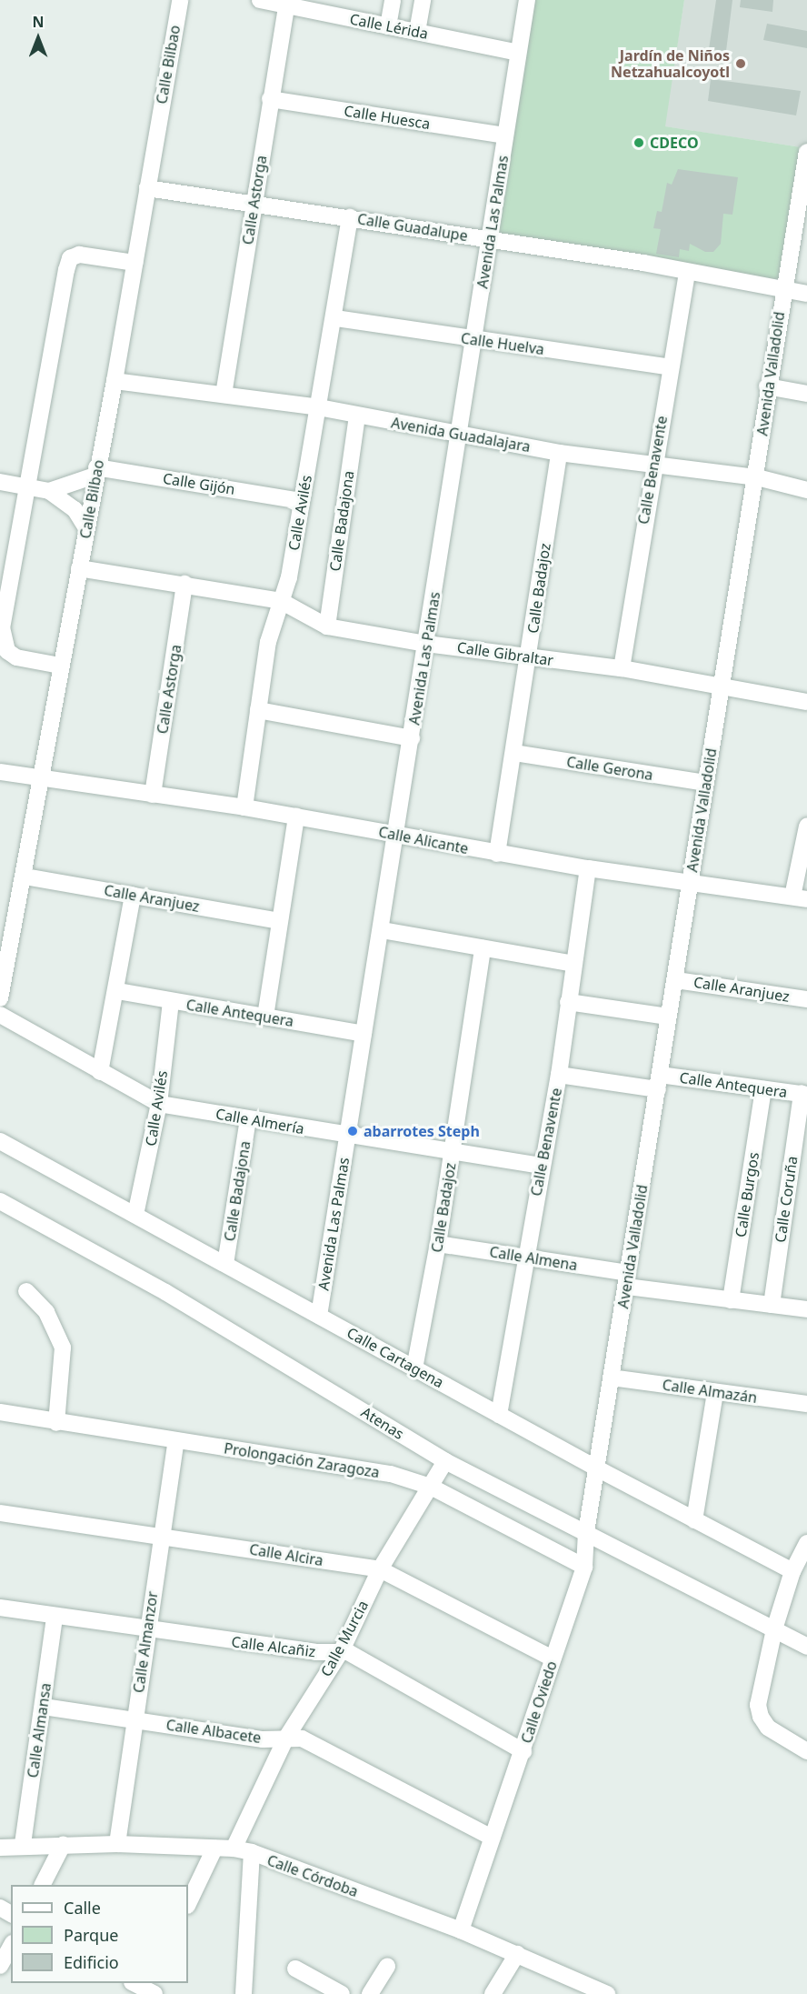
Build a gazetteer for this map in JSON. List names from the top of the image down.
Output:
{
  "streets": {
    "street": [
      "Calle Lérida",
      "Calle Bilbao",
      "Calle Huesca",
      "Calle Astorga",
      "Avenida Las Palmas",
      "Calle Guadalupe",
      "Calle Huelva",
      "Avenida Valladolid",
      "Avenida Guadalajara",
      "Calle Benavente",
      "Calle Gijón",
      "Calle Avilés",
      "Calle Badajona",
      "Calle Badajoz",
      "Calle Gibraltar",
      "Calle Gerona",
      "Calle Alicante",
      "Calle Aranjuez",
      "Calle Antequera",
      "Calle Almería",
      "Calle Burgos",
      "Calle Coruña",
      "Calle Almena",
      "Calle Cartagena",
      "Calle Almazán",
      "Atenas",
      "Prolongación Zaragoza",
      "Calle Alcira",
      "Calle Murcia",
      "Calle Almanzor",
      "Calle Alcañiz",
      "Calle Oviedo",
      "Calle Almansa",
      "Calle Albacete",
      "Calle Córdoba"
    ]
  },
  "crossings": [
    ["Calle Lérida", "Calle Astorga"],
    ["Calle Lérida", "Avenida Las Palmas"],
    ["Calle Bilbao", "Calle Guadalupe"],
    ["Calle Bilbao", "Avenida Guadalajara"],
    ["Calle Bilbao", "Calle Gijón"],
    ["Calle Bilbao", "Calle Gibraltar"],
    ["Calle Bilbao", "Calle Alicante"],
    ["Calle Bilbao", "Calle Aranjuez"],
    ["Calle Huesca", "Calle Astorga"],
    ["Calle Huesca", "Avenida Las Palmas"],
    ["Calle Astorga", "Calle Guadalupe"],
    ["Calle Astorga", "Avenida Guadalajara"],
    ["Calle Astorga", "Calle Gibraltar"],
    ["Calle Astorga", "Calle Alicante"],
    ["Avenida Las Palmas", "Calle Guadalupe"],
    ["Avenida Las Palmas", "Calle Huelva"],
    ["Avenida Las Palmas", "Avenida Guadalajara"],
    ["Avenida Las Palmas", "Calle Gibraltar"],
    ["Avenida Las Palmas", "Calle Alicante"],
    ["Avenida Las Palmas", "Calle Antequera"],
    ["Avenida Las Palmas", "Calle Almería"],
    ["Avenida Las Palmas", "Calle Cartagena"],
    ["Calle Guadalupe", "Avenida Valladolid"],
    ["Calle Guadalupe", "Calle Benavente"],
    ["Calle Guadalupe", "Calle Avilés"],
    ["Calle Huelva", "Calle Benavente"],
    ["Calle Huelva", "Calle Avilés"],
    ["Avenida Valladolid", "Avenida Guadalajara"],
    ["Avenida Valladolid", "Calle Gibraltar"],
    ["Avenida Valladolid", "Calle Gerona"],
    ["Avenida Valladolid", "Calle Alicante"],
    ["Avenida Valladolid", "Calle Aranjuez"],
    ["Avenida Valladolid", "Calle Antequera"],
    ["Avenida Valladolid", "Calle Almena"],
    ["Avenida Valladolid", "Calle Cartagena"],
    ["Avenida Valladolid", "Calle Almazán"],
    ["Avenida Valladolid", "Calle Oviedo"],
    ["Avenida Guadalajara", "Calle Benavente"],
    ["Avenida Guadalajara", "Calle Avilés"],
    ["Avenida Guadalajara", "Calle Badajona"],
    ["Avenida Guadalajara", "Calle Badajoz"],
    ["Calle Benavente", "Calle Gibraltar"],
    ["Calle Benavente", "Calle Alicante"],
    ["Calle Benavente", "Calle Antequera"],
    ["Calle Benavente", "Calle Almería"],
    ["Calle Benavente", "Calle Almena"],
    ["Calle Benavente", "Calle Cartagena"],
    ["Calle Gijón", "Calle Avilés"],
    ["Calle Avilés", "Calle Gibraltar"],
    ["Calle Avilés", "Calle Alicante"],
    ["Calle Avilés", "Calle Antequera"],
    ["Calle Avilés", "Calle Almería"],
    ["Calle Avilés", "Calle Cartagena"],
    ["Calle Badajona", "Calle Gibraltar"],
    ["Calle Badajona", "Calle Almería"],
    ["Calle Badajona", "Calle Cartagena"],
    ["Calle Badajoz", "Calle Gibraltar"],
    ["Calle Badajoz", "Calle Gerona"],
    ["Calle Badajoz", "Calle Alicante"],
    ["Calle Badajoz", "Calle Almería"],
    ["Calle Badajoz", "Calle Almena"],
    ["Calle Badajoz", "Calle Cartagena"],
    ["Calle Antequera", "Calle Burgos"],
    ["Calle Antequera", "Calle Coruña"],
    ["Calle Burgos", "Calle Almena"],
    ["Calle Coruña", "Calle Almena"],
    ["Calle Cartagena", "Calle Oviedo"],
    ["Atenas", "Calle Murcia"],
    ["Atenas", "Calle Oviedo"],
    ["Prolongación Zaragoza", "Calle Murcia"],
    ["Prolongación Zaragoza", "Calle Almanzor"],
    ["Prolongación Zaragoza", "Calle Oviedo"],
    ["Calle Alcira", "Calle Murcia"],
    ["Calle Alcira", "Calle Almanzor"],
    ["Calle Alcira", "Calle Oviedo"],
    ["Calle Murcia", "Calle Alcañiz"],
    ["Calle Murcia", "Calle Albacete"],
    ["Calle Murcia", "Calle Córdoba"],
    ["Calle Almanzor", "Calle Alcañiz"],
    ["Calle Almanzor", "Calle Albacete"],
    ["Calle Almanzor", "Calle Córdoba"],
    ["Calle Alcañiz", "Calle Oviedo"],
    ["Calle Alcañiz", "Calle Almansa"],
    ["Calle Oviedo", "Calle Albacete"],
    ["Calle Oviedo", "Calle Córdoba"],
    ["Calle Almansa", "Calle Albacete"],
    ["Calle Almansa", "Calle Córdoba"]
  ],
  "places": ["Jardín de Niños Netzahualcoyotl", "CDECO", "abarrotes Steph"],
  "legend": ["Calle", "Parque", "Edificio"],
  "north": "top"
}
